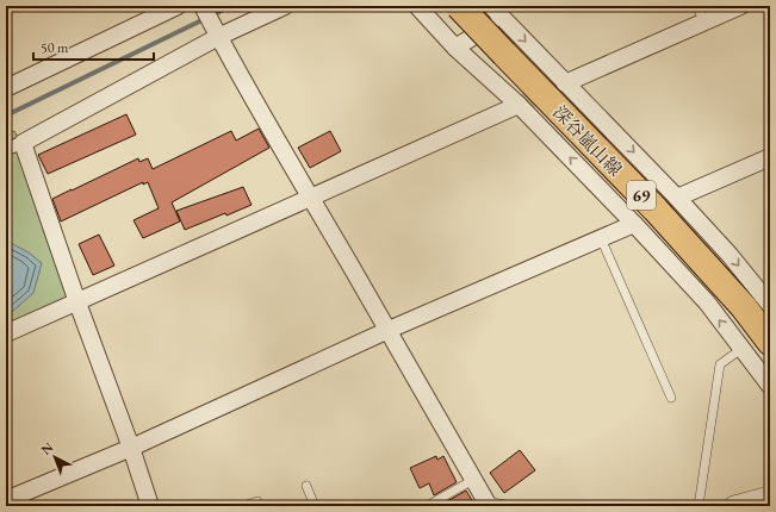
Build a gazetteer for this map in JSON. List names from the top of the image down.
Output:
{
  "streets": {
    "main road": ["深谷嵐山線", "69"]
  },
  "scale_bar": "50 m",
  "north": "top left"
}
